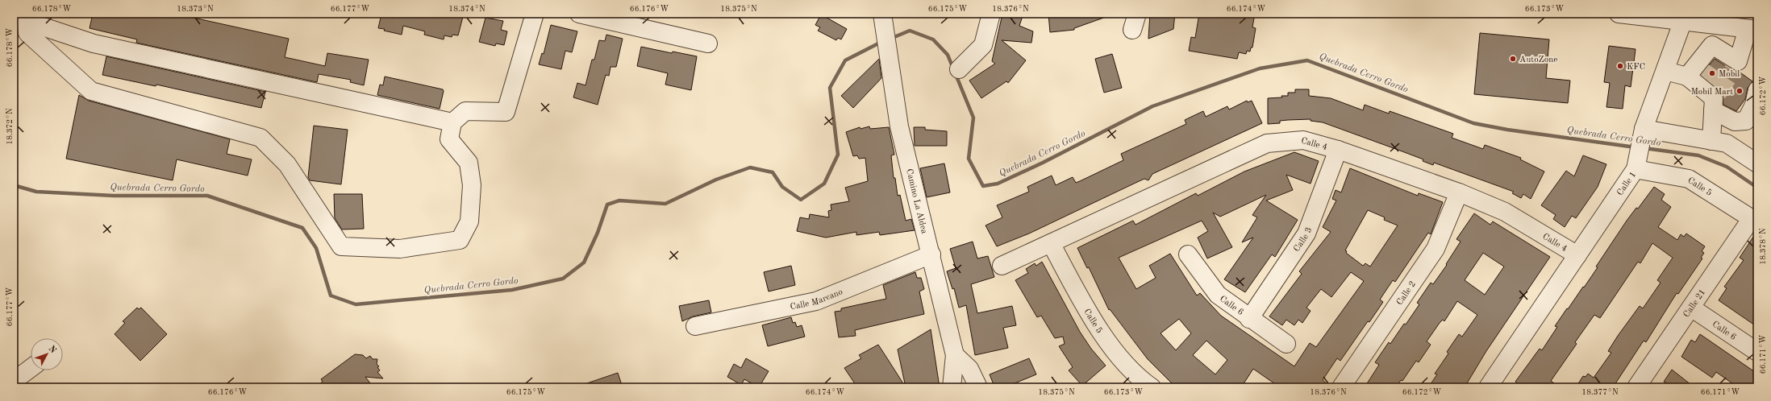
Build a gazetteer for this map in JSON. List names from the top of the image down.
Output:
{
  "streets": {
    "street": [
      "Calle 4",
      "Calle 1",
      "Calle 5",
      "Camino La Aldea",
      "Calle 3",
      "Calle 2",
      "Calle Marcano",
      "Calle 21",
      "Calle 6"
    ]
  },
  "crossings": [
    ["Calle 4", "Calle 1"],
    ["Calle 4", "Calle 5"],
    ["Calle 4", "Calle 3"],
    ["Calle 4", "Calle 2"],
    ["Calle 1", "Calle 5"],
    ["Calle 5", "Calle 21"],
    ["Camino La Aldea", "Calle Marcano"],
    ["Calle 3", "Calle 6"],
    ["Calle 21", "Calle 6"]
  ],
  "water": ["Quebrada Cerro Gordo"],
  "places": [
    "AutoZone",
    "KFC",
    "Mobil",
    "Mobil Mart"
  ],
  "north": "top right",
  "coordinates": [
    "66.178°W",
    "18.373°N",
    "66.177°W",
    "18.374°N",
    "66.176°W",
    "18.375°N",
    "66.175°W",
    "18.376°N",
    "66.174°W",
    "66.173°W",
    "66.172°W",
    "18.372°N",
    "18.378°N",
    "66.171°W",
    "18.377°N"
  ]
}
